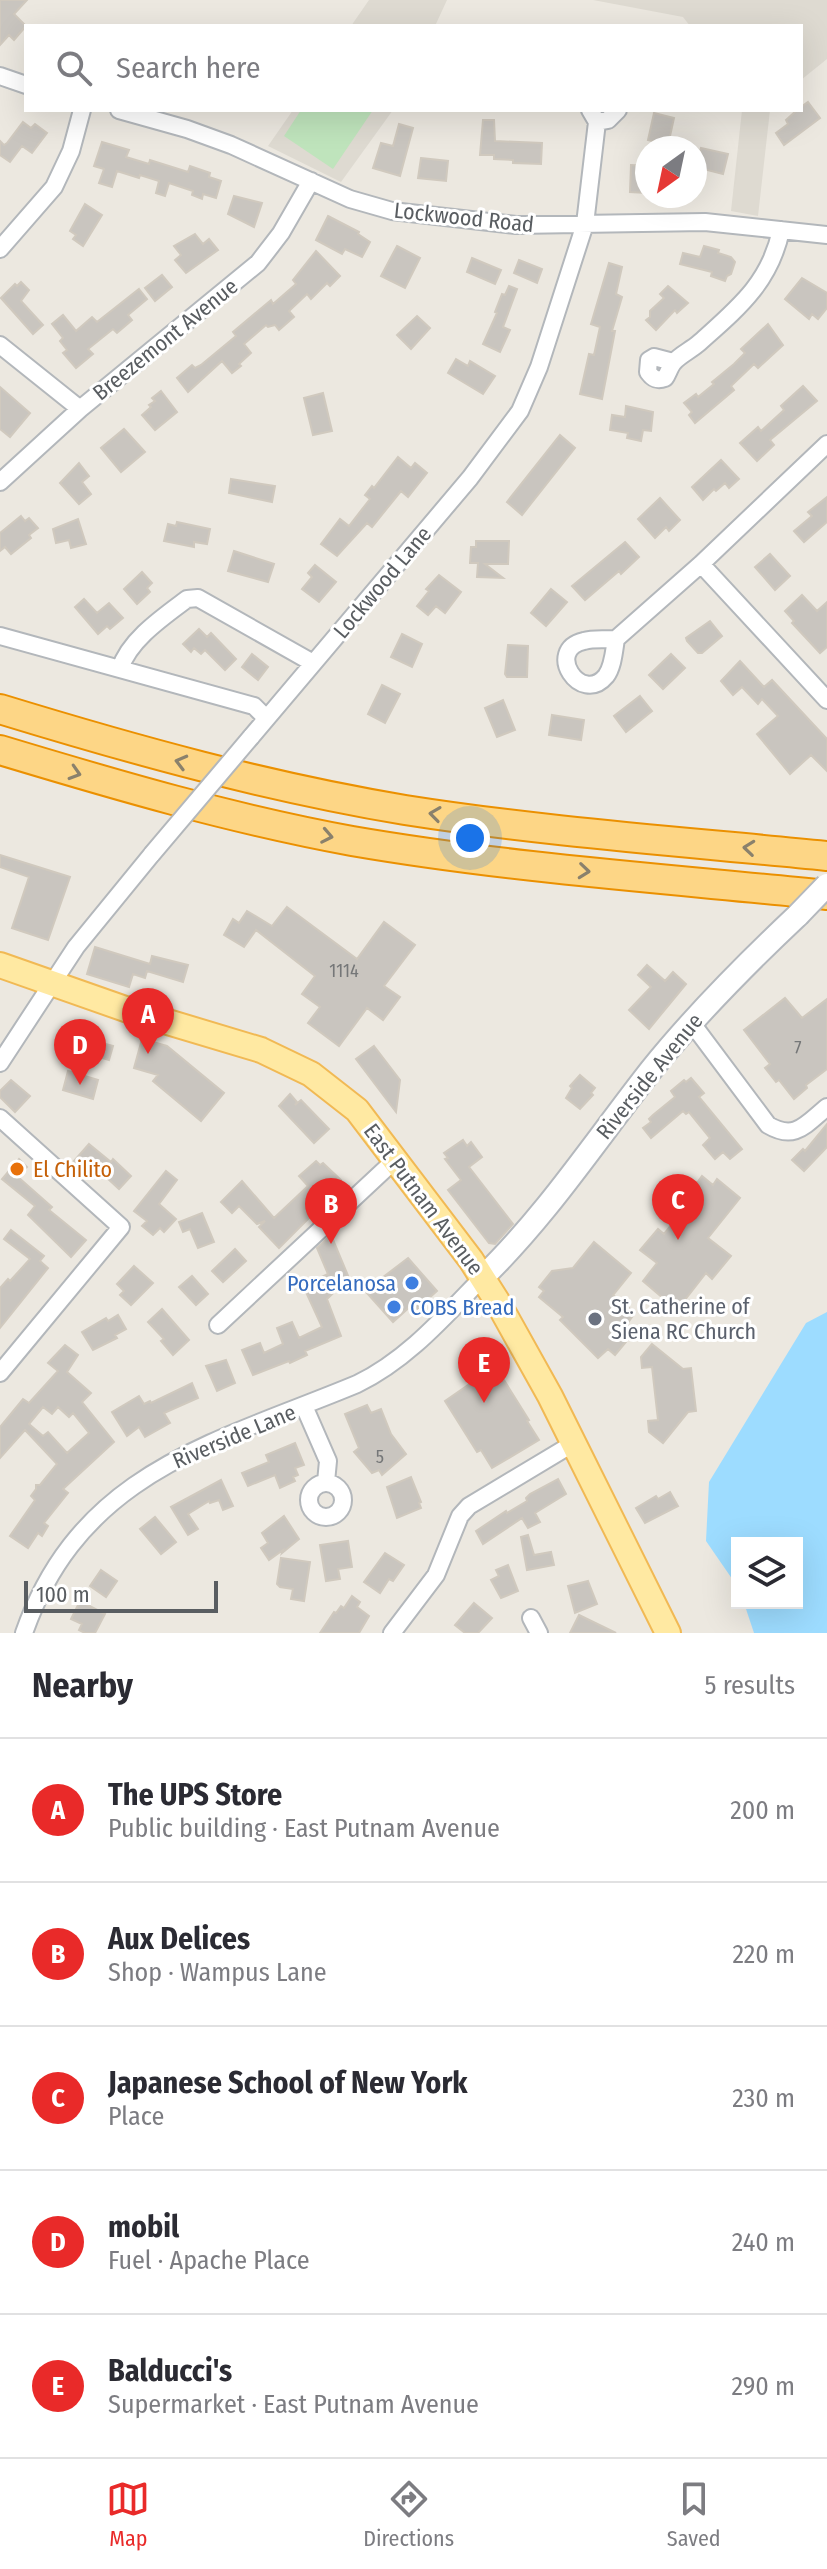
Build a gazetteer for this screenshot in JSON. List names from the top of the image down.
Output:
{
  "streets": {
    "main road": ["East Putnam Avenue"],
    "street": [
      "Lockwood Road",
      "Breezemont Avenue",
      "Lockwood Lane",
      "Riverside Avenue",
      "Riverside Lane"
    ]
  },
  "crossings": [
    ["Lockwood Road", "Breezemont Avenue"],
    ["Lockwood Road", "Lockwood Lane"],
    ["Lockwood Lane", "East Putnam Avenue"],
    ["Riverside Avenue", "East Putnam Avenue"],
    ["Riverside Avenue", "Riverside Lane"],
    ["East Putnam Avenue", "Riverside Lane"]
  ],
  "places": [
    "El Chilito",
    "Porcelanosa",
    "COBS Bread",
    "St. Catherine of Siena RC Church"
  ],
  "house_numbers": ["1114", "7", "5"],
  "scale_bar": "100 m",
  "north": "bottom left",
  "page": {
    "search": "Search here",
    "pins": [
      "A",
      "D",
      "C",
      "B",
      "E"
    ],
    "scale": "100 m",
    "heading": ["Nearby", "5 results"],
    "list": [
      {
        "mark": "A",
        "name": "The UPS Store",
        "note": "Public building · East Putnam Avenue",
        "value": "200 m"
      },
      {
        "mark": "B",
        "name": "Aux Delices",
        "note": "Shop · Wampus Lane",
        "value": "220 m"
      },
      {
        "mark": "C",
        "name": "Japanese School of New York",
        "note": "Place",
        "value": "230 m"
      },
      {
        "mark": "D",
        "name": "mobil",
        "note": "Fuel · Apache Place",
        "value": "240 m"
      },
      {
        "mark": "E",
        "name": "Balducci's",
        "note": "Supermarket · East Putnam Avenue",
        "value": "290 m"
      }
    ],
    "nav": ["Map", "Directions", "Saved"]
  }
}
